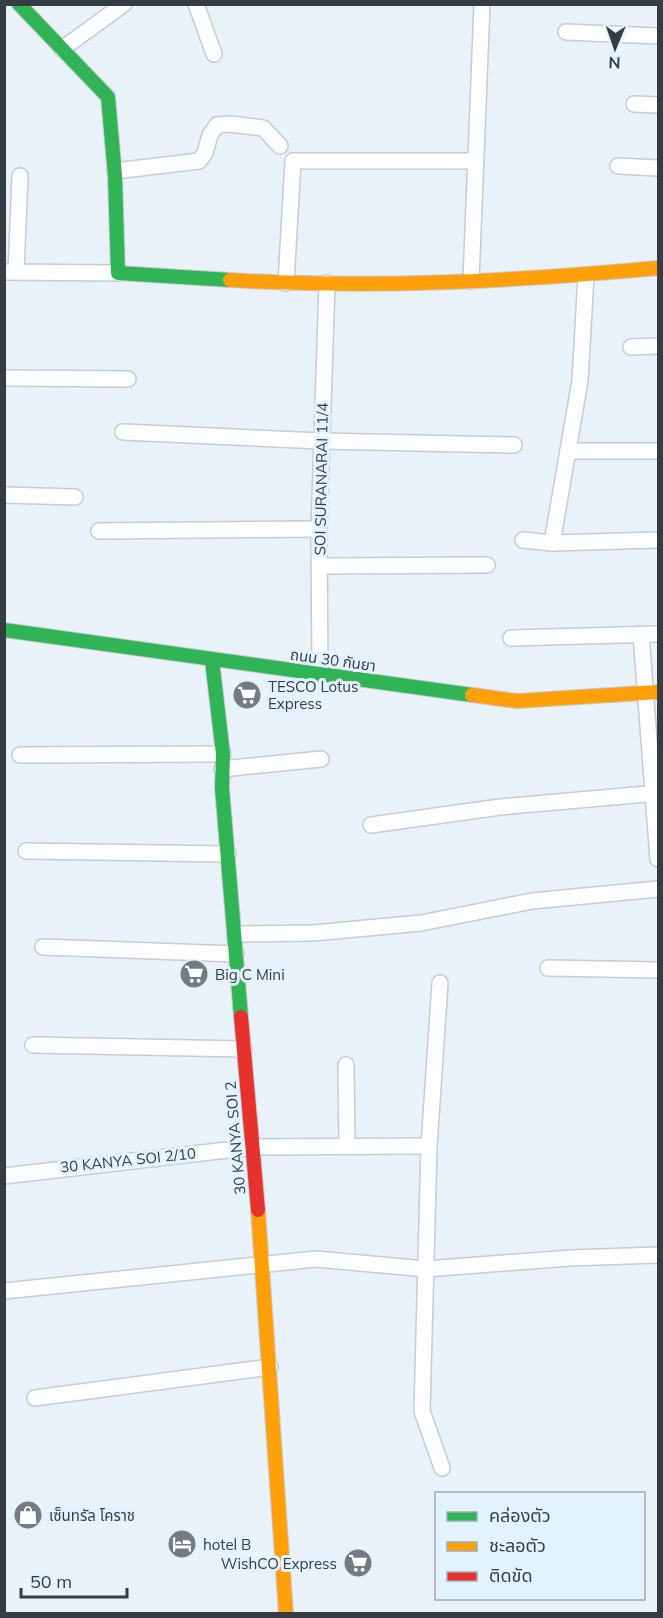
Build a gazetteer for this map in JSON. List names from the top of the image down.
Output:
{
  "streets": {
    "street": [
      "SOI SURANARAI 11/4",
      "ถนน 30 กันยา",
      "30 KANYA SOI 2",
      "30 KANYA SOI 2/10"
    ]
  },
  "crossings": [
    ["SOI SURANARAI 11/4", "ถนน 30 กันยา"],
    ["ถนน 30 กันยา", "30 KANYA SOI 2"],
    ["30 KANYA SOI 2", "30 KANYA SOI 2/10"]
  ],
  "places": {
    "supermarket": ["TESCO Lotus Express", "Big C Mini", "WishCO Express"],
    "shop": ["เซ็นทรัล โคราช"],
    "hotel": ["hotel B"]
  },
  "legend": ["คล่องตัว", "ชะลอตัว", "ติดขัด"],
  "scale_bar": "50 m",
  "north": "bottom"
}
